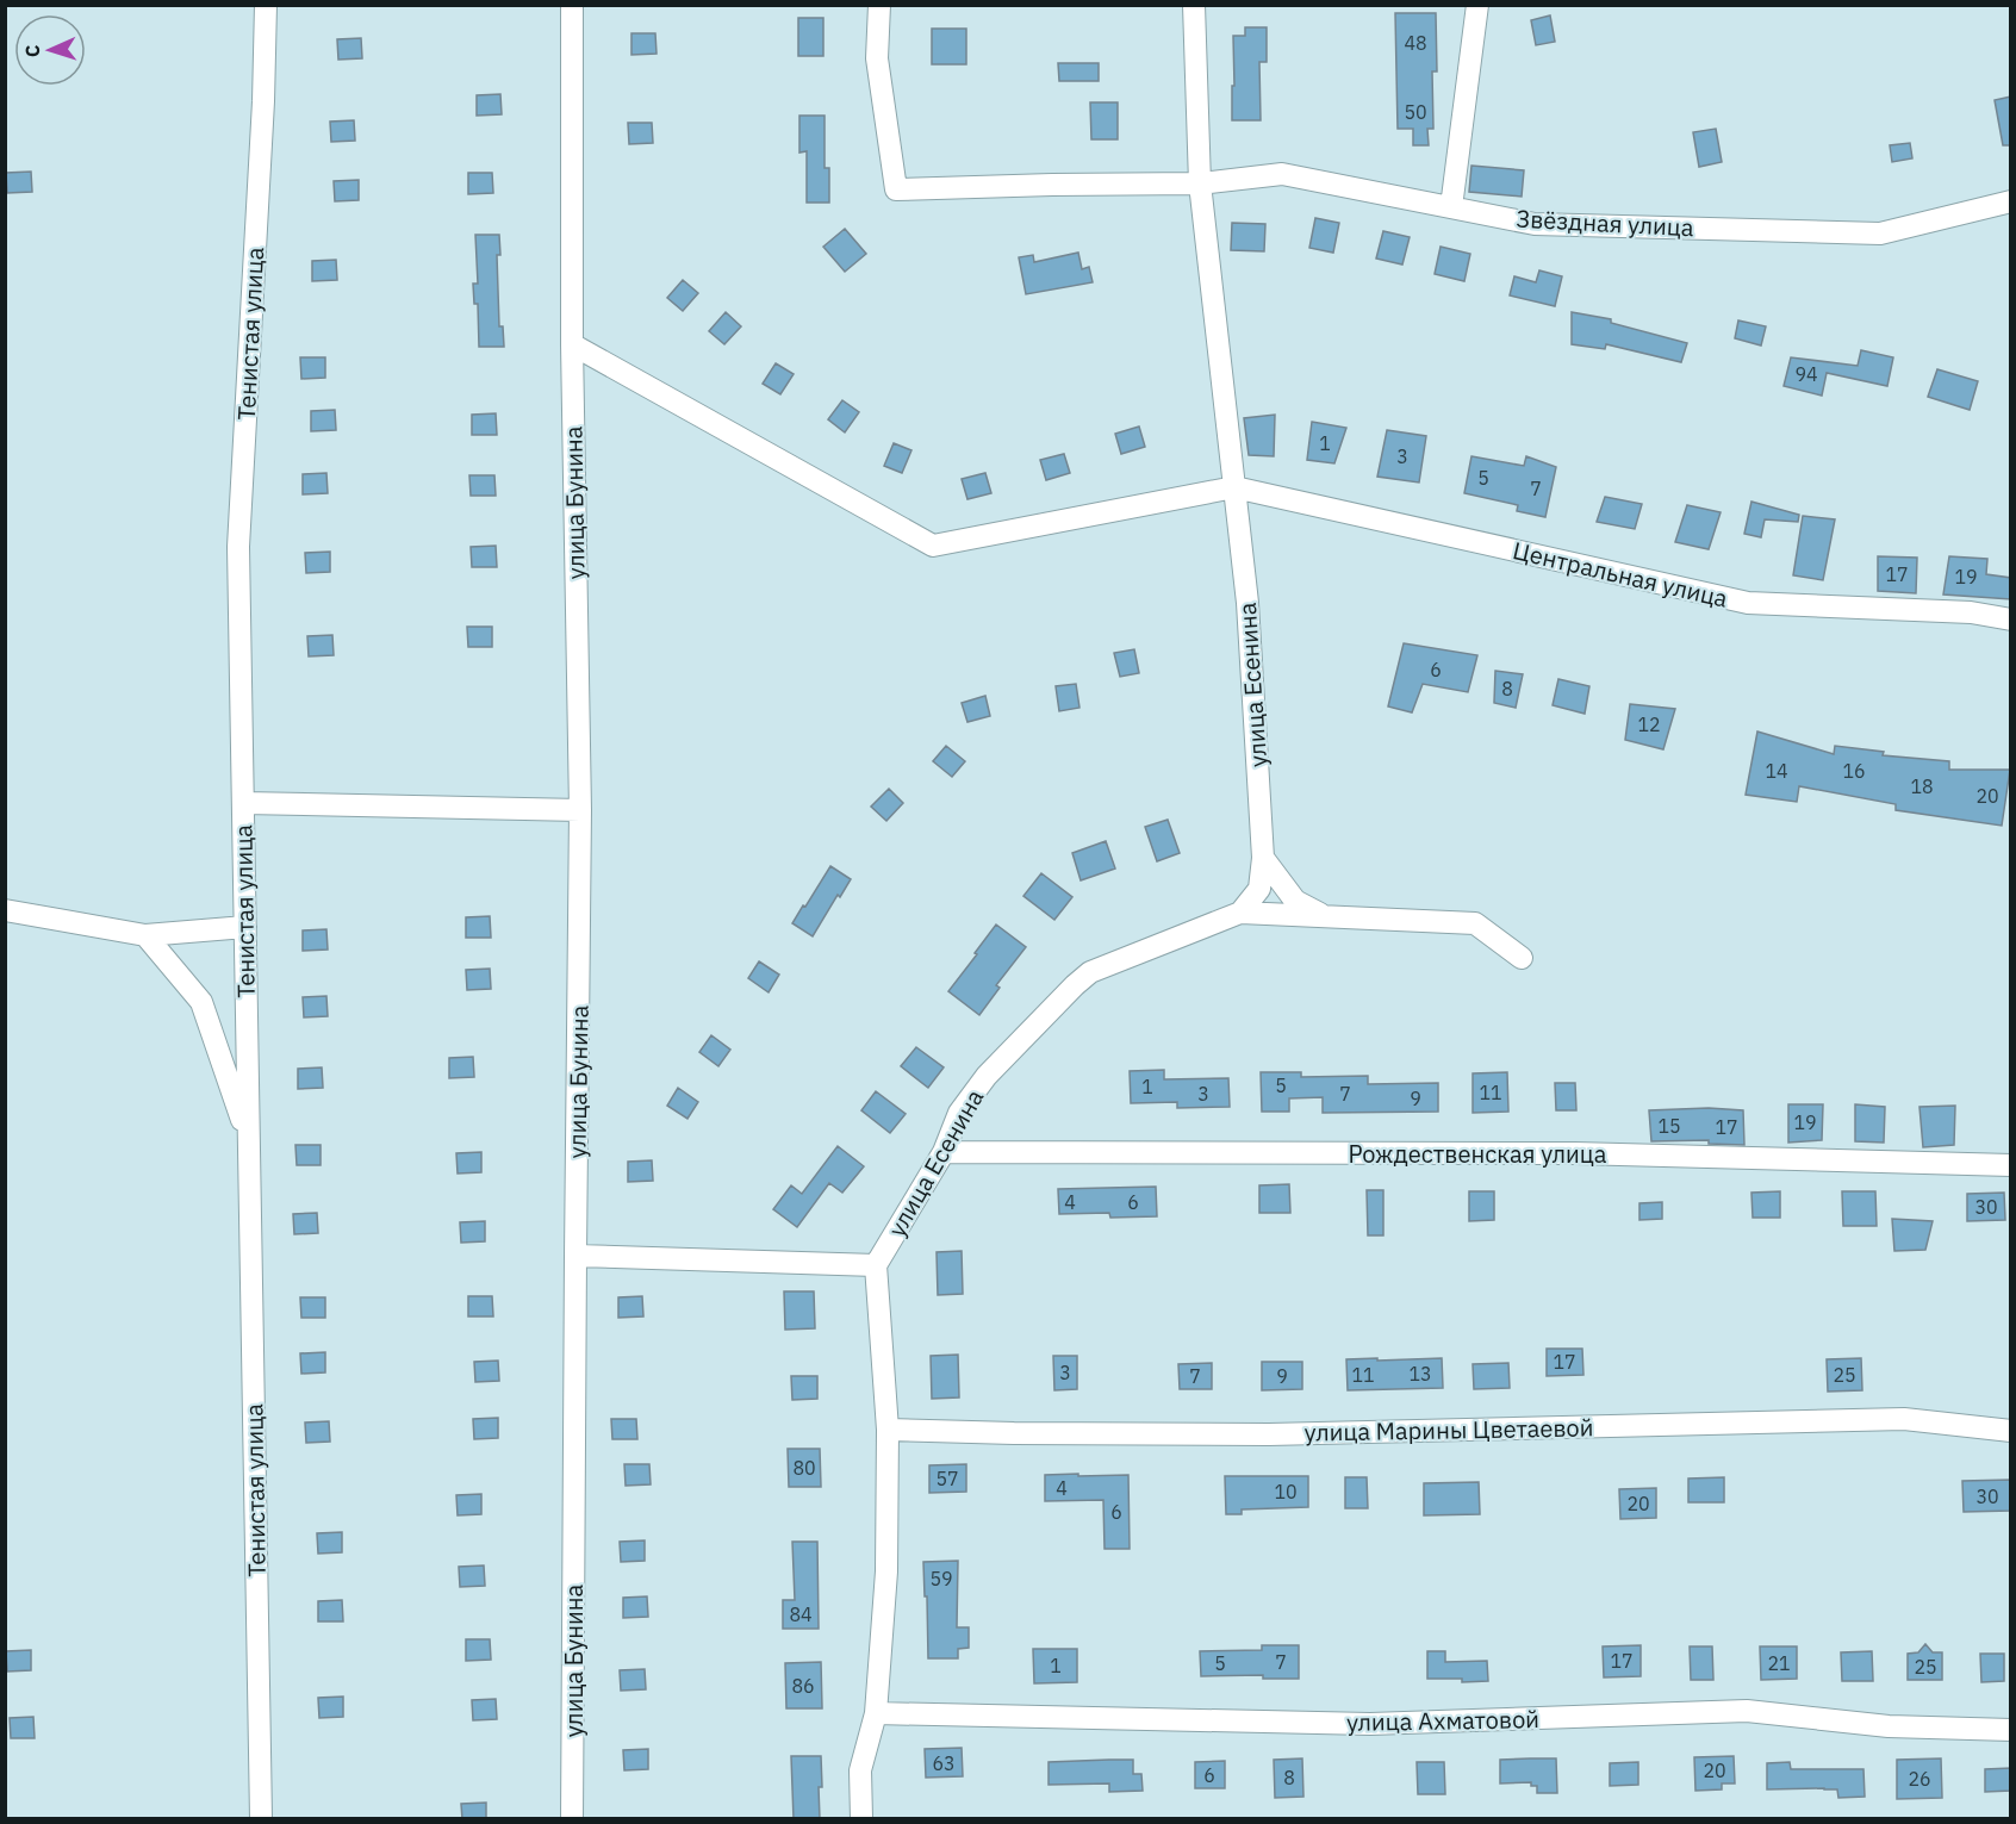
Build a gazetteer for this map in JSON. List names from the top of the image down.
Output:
{
  "streets": {
    "street": [
      "Звёздная улица",
      "Тенистая улица",
      "улица Бунина",
      "Центральная улица",
      "улица Есенина",
      "Рождественская улица",
      "улица Марины Цветаевой",
      "улица Ахматовой"
    ]
  },
  "crossings": [
    ["Звёздная улица", "улица Есенина"],
    ["Центральная улица", "улица Есенина"],
    ["улица Есенина", "Рождественская улица"]
  ],
  "house_numbers": [
    "48",
    "50",
    "94",
    "1",
    "3",
    "5",
    "7",
    "17",
    "19",
    "6",
    "8",
    "12",
    "14",
    "16",
    "18",
    "20",
    "5",
    "1",
    "11",
    "3",
    "7",
    "9",
    "19",
    "15",
    "17",
    "4",
    "6",
    "30",
    "17",
    "3",
    "13",
    "11",
    "25",
    "7",
    "9",
    "80",
    "57",
    "4",
    "10",
    "30",
    "20",
    "6",
    "59",
    "84",
    "17",
    "7",
    "5",
    "21",
    "1",
    "25",
    "86",
    "63",
    "20",
    "6",
    "8",
    "26"
  ],
  "north": "left"
}
